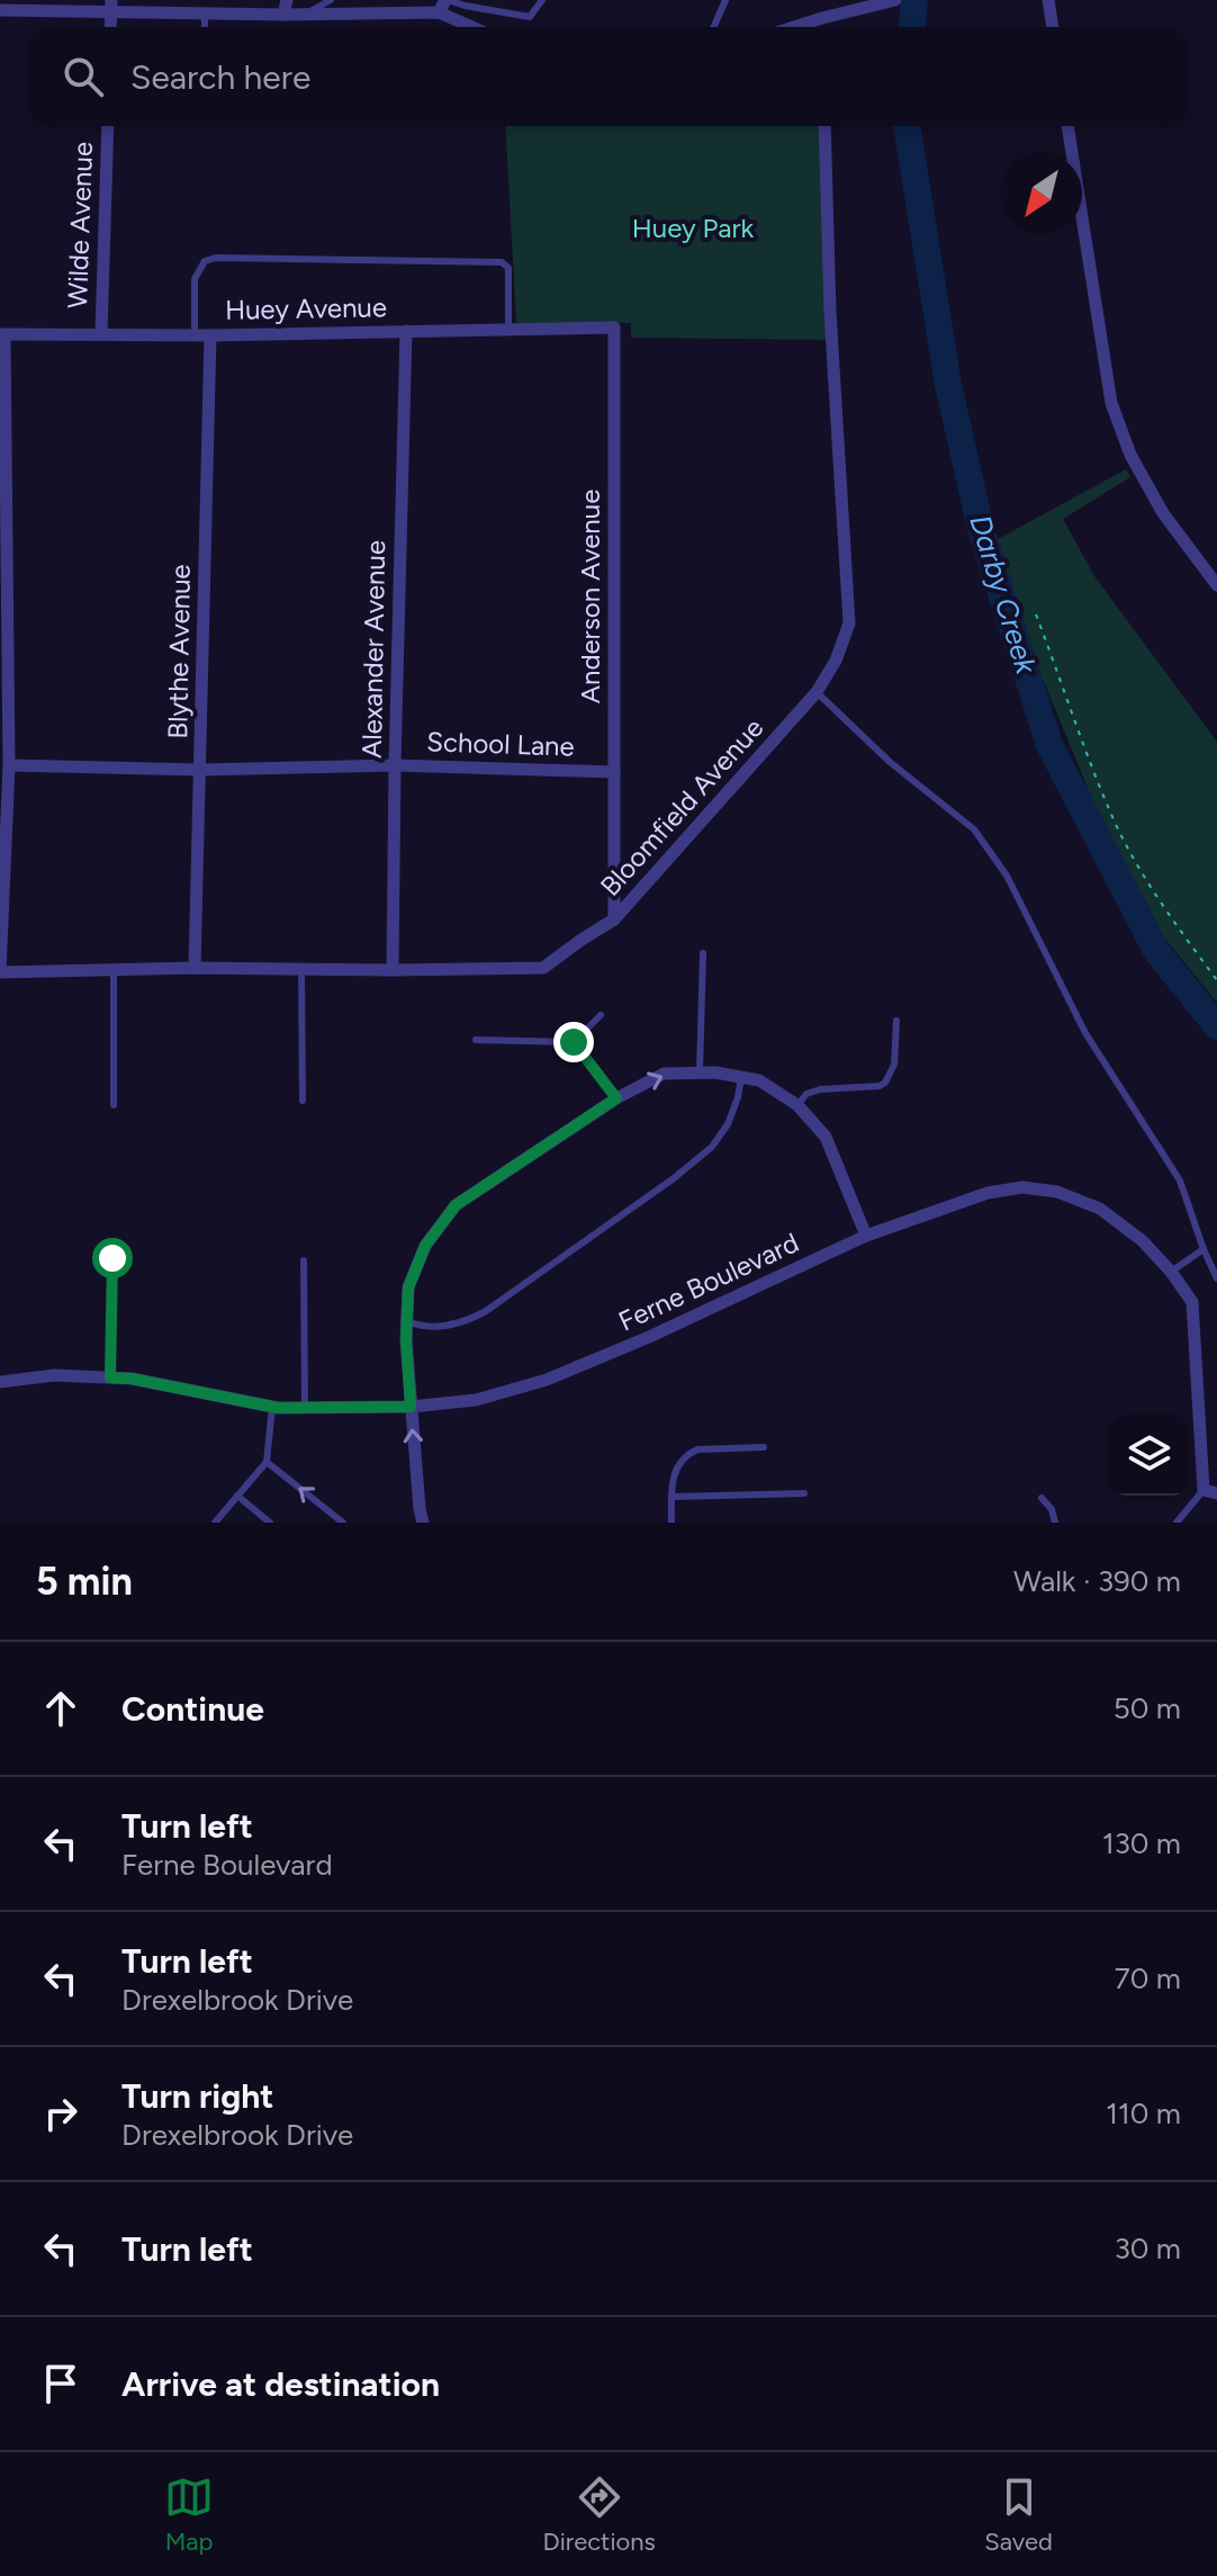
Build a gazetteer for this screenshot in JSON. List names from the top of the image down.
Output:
{
  "streets": {
    "street": [
      "Wilde Avenue",
      "Huey Avenue",
      "Anderson Avenue",
      "Alexander Avenue",
      "Blythe Avenue",
      "School Lane",
      "Bloomfield Avenue",
      "Ferne Boulevard"
    ]
  },
  "crossings": [
    ["Wilde Avenue", "Huey Avenue"],
    ["Huey Avenue", "Anderson Avenue"],
    ["Huey Avenue", "Alexander Avenue"],
    ["Huey Avenue", "Blythe Avenue"],
    ["Anderson Avenue", "School Lane"],
    ["Anderson Avenue", "Bloomfield Avenue"],
    ["Alexander Avenue", "School Lane"],
    ["Alexander Avenue", "Bloomfield Avenue"],
    ["Blythe Avenue", "School Lane"],
    ["Blythe Avenue", "Bloomfield Avenue"]
  ],
  "water": ["Darby Creek"],
  "parks": ["Huey Park"],
  "north": "bottom left",
  "page": {
    "search": "Search here",
    "heading": ["5 min", "Walk · 390 m"],
    "list": [
      ["Continue", "50 m"],
      ["Turn left", "Ferne Boulevard", "130 m"],
      ["Turn left", "Drexelbrook Drive", "70 m"],
      ["Turn right", "Drexelbrook Drive", "110 m"],
      ["Turn left", "30 m"],
      "Arrive at destination"
    ],
    "nav": ["Map", "Directions", "Saved"]
  }
}
